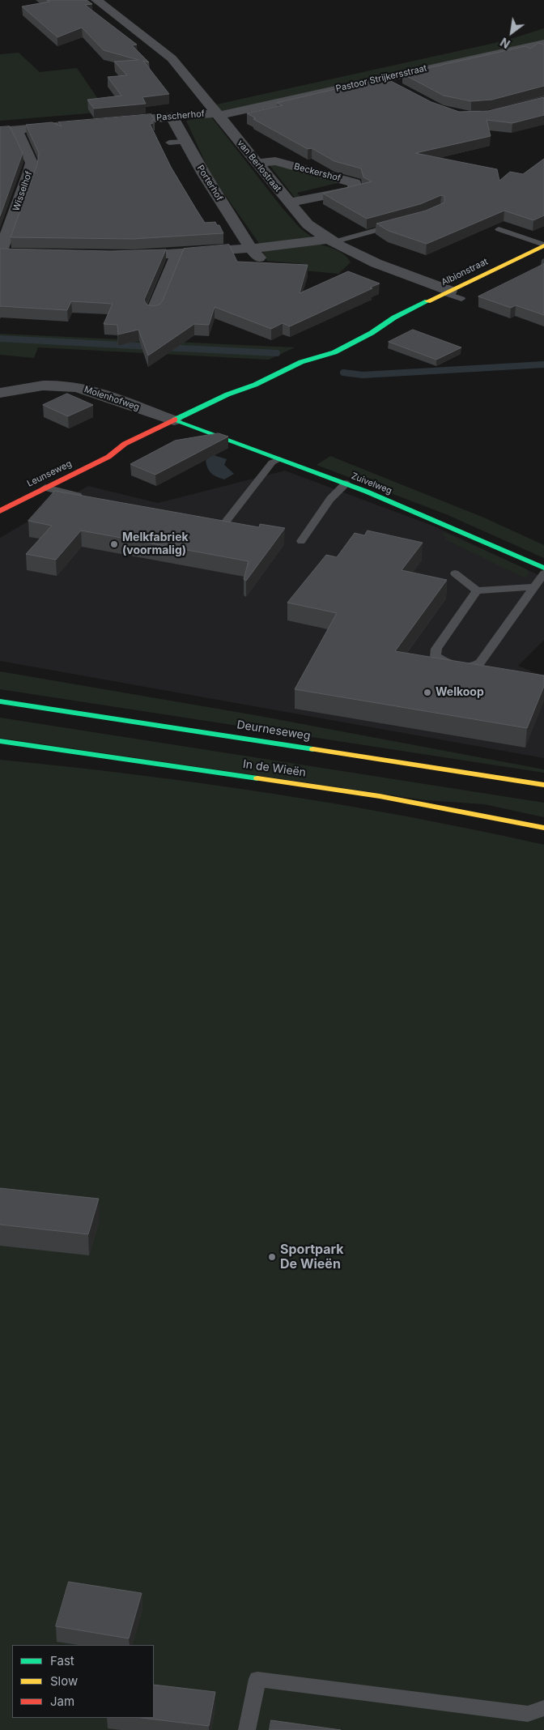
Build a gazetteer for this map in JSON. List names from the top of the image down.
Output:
{
  "streets": {
    "main road": [
      "Albionstraat",
      "Leunseweg",
      "Zuivelweg",
      "Deurneseweg",
      "In de Wieën"
    ],
    "street": [
      "Pastoor Strijkersstraat",
      "Pascherhof",
      "van Berlostraat",
      "Beckershof",
      "Porterhof",
      "Wisselhof",
      "Molenhofweg"
    ]
  },
  "crossings": [
    ["Pastoor Strijkersstraat", "Pascherhof"],
    ["Pastoor Strijkersstraat", "van Berlostraat"],
    ["Pascherhof", "van Berlostraat"],
    ["Pascherhof", "Porterhof"],
    ["van Berlostraat", "Beckershof"],
    ["van Berlostraat", "Albionstraat"],
    ["Albionstraat", "Molenhofweg"],
    ["Albionstraat", "Leunseweg"],
    ["Albionstraat", "Zuivelweg"],
    ["Molenhofweg", "Leunseweg"],
    ["Molenhofweg", "Zuivelweg"],
    ["Leunseweg", "Zuivelweg"]
  ],
  "places": ["Melkfabriek (voormalig)", "Welkoop", "Sportpark De Wieën"],
  "legend": ["Fast", "Slow", "Jam"],
  "north": "bottom left"
}
